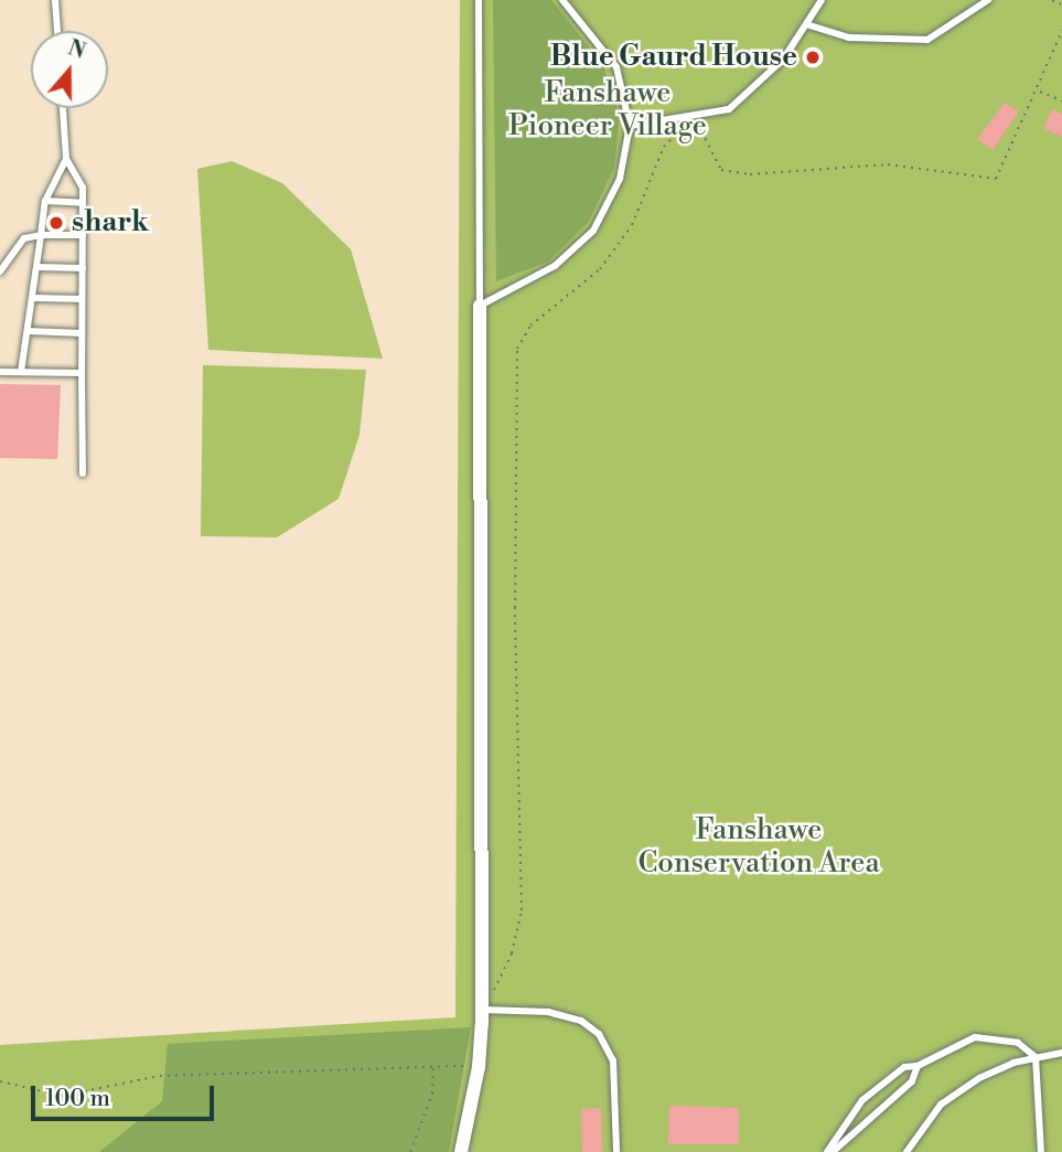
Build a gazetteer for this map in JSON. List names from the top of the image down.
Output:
{
  "parks": ["Fanshawe Pioneer Village", "Fanshawe Conservation Area"],
  "places": ["Blue Gaurd House", "shark"],
  "scale_bar": "100 m",
  "north": "top"
}
